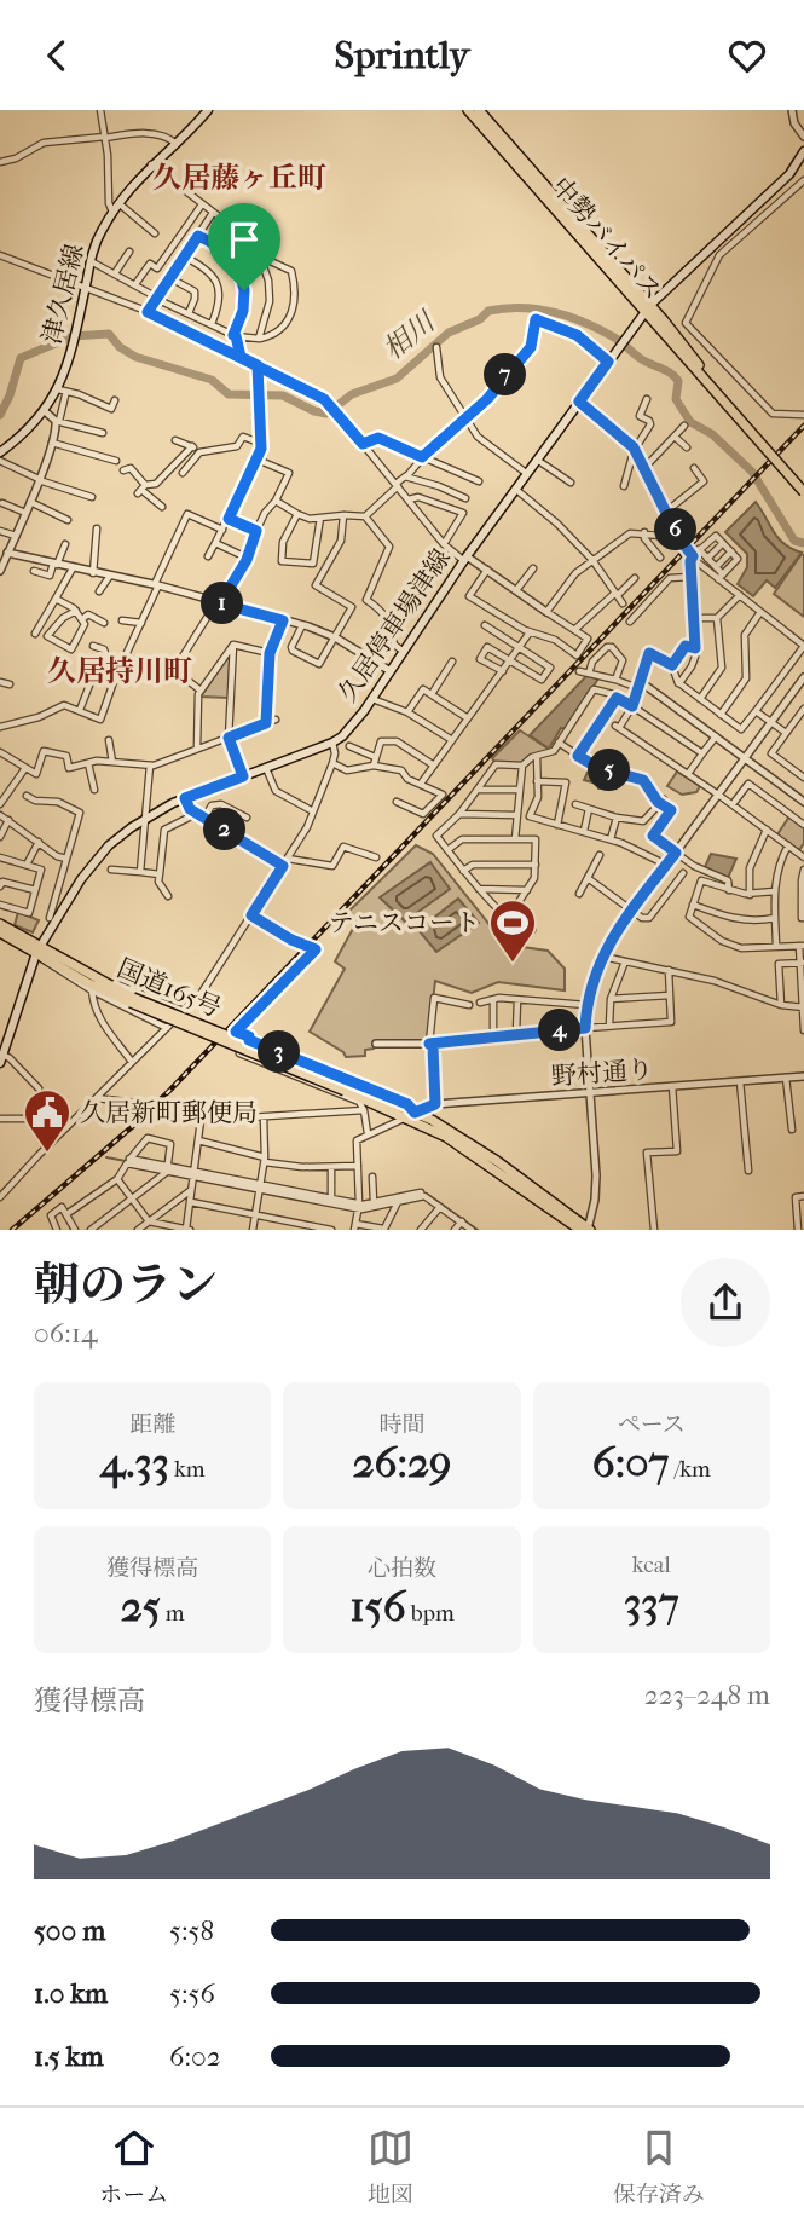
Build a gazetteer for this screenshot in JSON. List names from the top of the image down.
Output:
{
  "streets": {
    "highway": ["中勢バイパス", "国道165号"],
    "main road": ["津久居線", "久居停車場津線"],
    "street": ["野村通り"]
  },
  "crossings": [
    ["中勢バイパス", "久居停車場津線"],
    ["久居停車場津線", "国道165号"],
    ["国道165号", "野村通り"]
  ],
  "districts": ["久居藤ヶ丘町", "久居持川町"],
  "water": ["相川"],
  "places": {
    "sports": ["テニスコート"],
    "public building": ["久居新町郵便局"]
  },
  "page": {
    "header": "Sprintly",
    "pins": [
      "7",
      "6",
      "1",
      "5",
      "2",
      "4",
      "3"
    ],
    "heading": ["朝のラン", "06:14"],
    "stats": [
      ["距離", "4.33 km"],
      ["時間", "26:29"],
      ["ペース", "6:07 /km"],
      ["獲得標高", "25 m"],
      ["心拍数", "156 bpm"],
      ["kcal", "337"]
    ],
    "chart": ["獲得標高", "223–248 m"],
    "list": [
      {
        "name": "500 m",
        "note": "5:58"
      },
      {
        "name": "1.0 km",
        "note": "5:56"
      },
      {
        "name": "1.5 km",
        "note": "6:02"
      }
    ],
    "tabs": ["ホーム", "地図", "保存済み"]
  }
}
